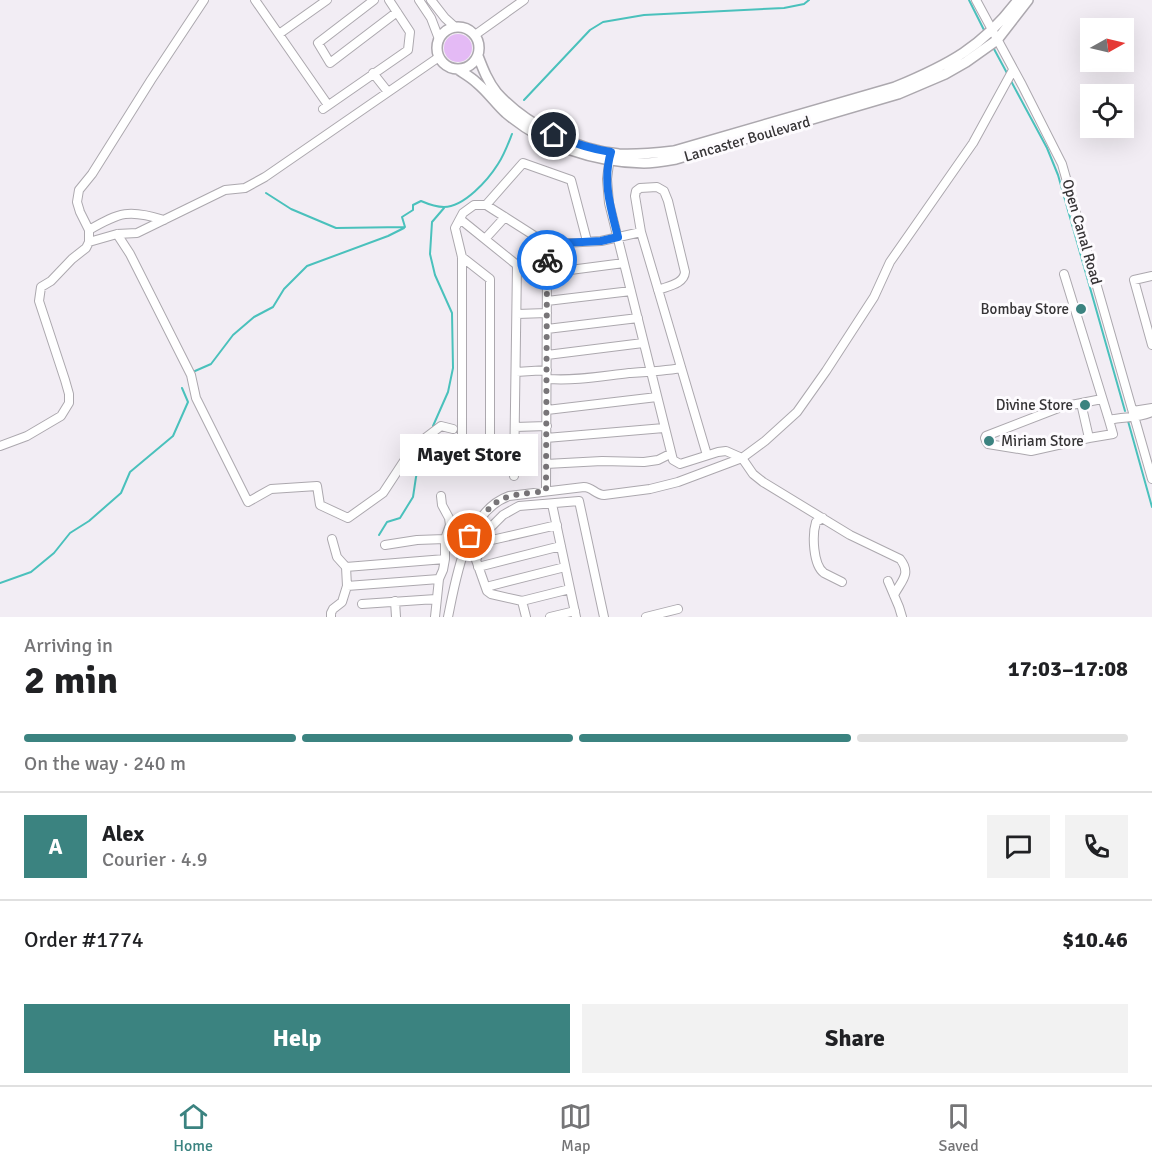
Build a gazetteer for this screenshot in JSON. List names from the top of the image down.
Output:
{
  "streets": {
    "main road": ["Lancaster Boulevard"],
    "street": ["Open Canal Road"]
  },
  "crossings": [
    ["Lancaster Boulevard", "Open Canal Road"]
  ],
  "places": [
    "Bombay Store",
    "Divine Store",
    "Miriam Store",
    "Mayet Store"
  ],
  "north": "right",
  "page": {
    "bubble": "Mayet Store",
    "heading": ["2 min", "Arriving in", "17:03–17:08"],
    "panel": [
      "Alex",
      "Courier · 4.9",
      "Order #1774",
      "$10.46"
    ],
    "bar": "On the way · 240 m",
    "round": "A",
    "buttons": ["Help", "Share"],
    "tabs": ["Home", "Map", "Saved"]
  }
}
